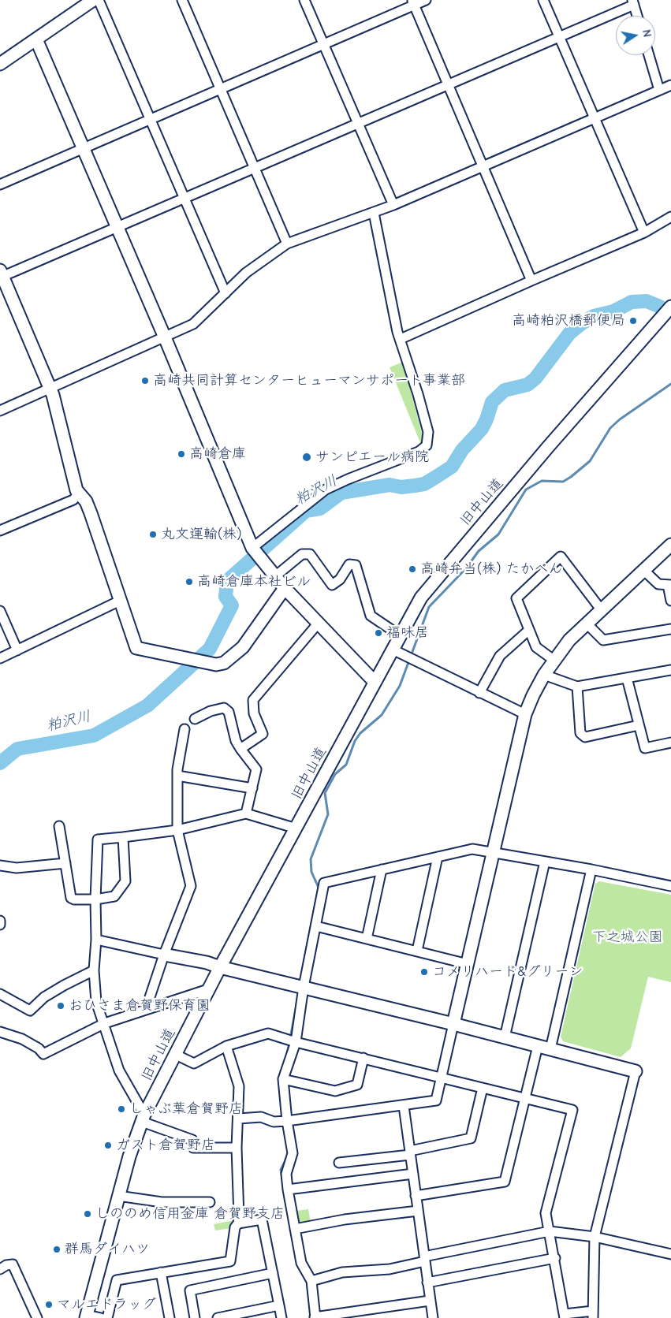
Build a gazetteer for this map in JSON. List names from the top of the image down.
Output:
{
  "streets": {
    "street": ["旧中山道"]
  },
  "water": ["粕沢川"],
  "parks": ["下之城公園"],
  "places": [
    "高崎粕沢橋郵便局",
    "高崎共同計算センターヒューマンサポート事業部",
    "高崎倉庫",
    "サンピエール病院",
    "丸文運輸(株)",
    "高崎弁当(株) たかべん",
    "高崎倉庫本社ビル",
    "福味居",
    "コメリハード&グリーン",
    "おひさま倉賀野保育園",
    "しゃぶ葉倉賀野店",
    "ガスト倉賀野店",
    "しののめ信用金庫 倉賀野支店",
    "群馬ダイハツ",
    "マルエドラッグ"
  ],
  "north": "right"
}
